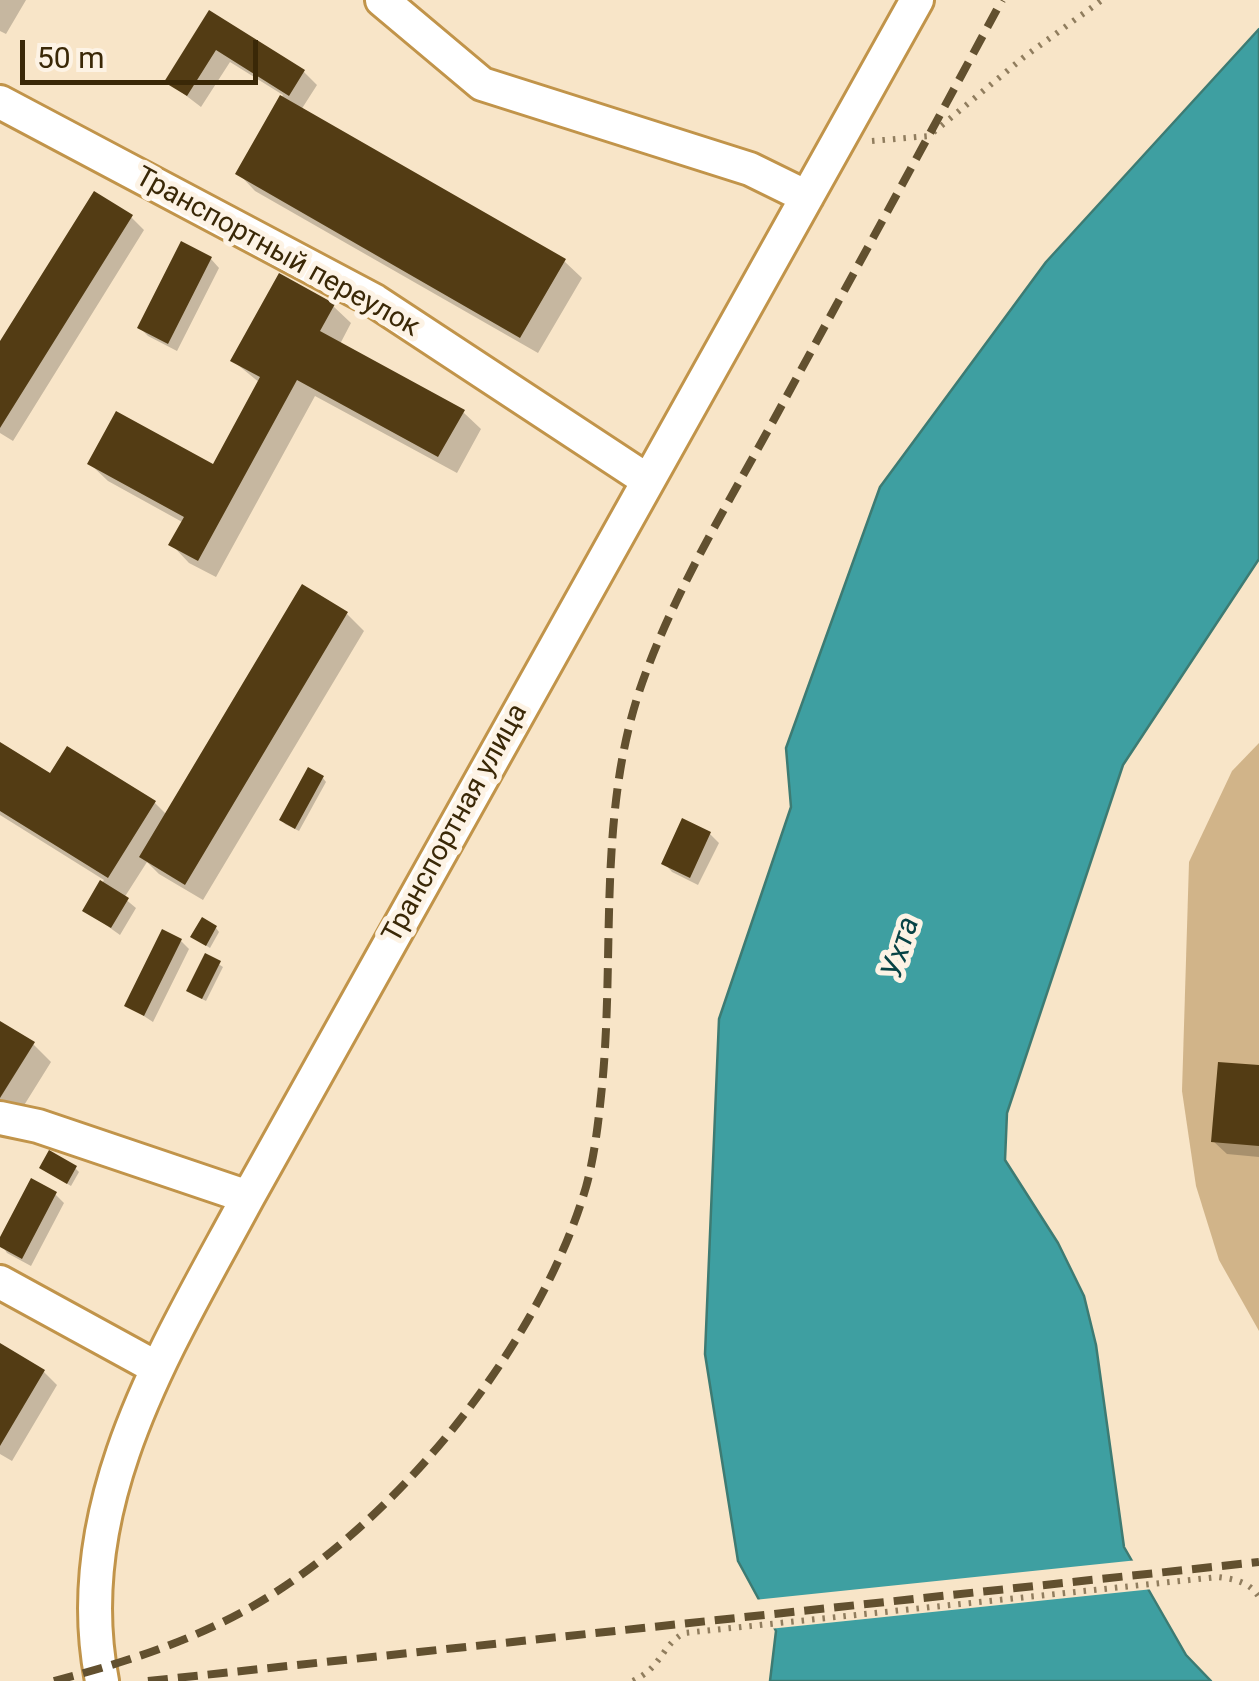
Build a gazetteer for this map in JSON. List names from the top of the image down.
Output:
{
  "streets": {
    "street": ["Транспортный переулок", "Транспортная улица"]
  },
  "crossings": [
    ["Транспортный переулок", "Транспортная улица"]
  ],
  "water": ["Ухта"],
  "scale_bar": "50 m"
}
